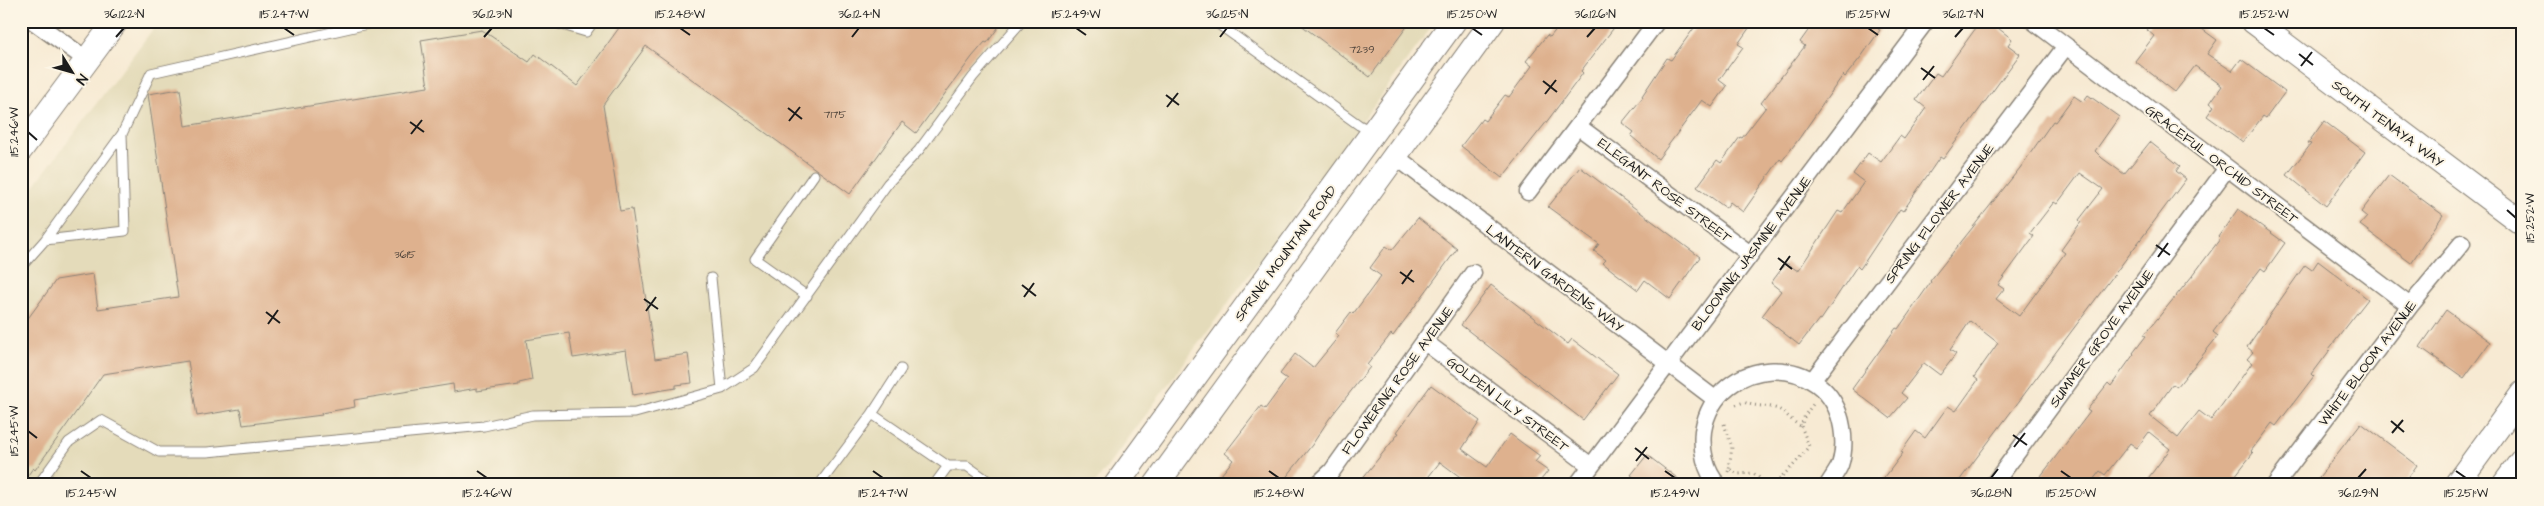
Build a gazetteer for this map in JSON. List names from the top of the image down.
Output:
{
  "streets": {
    "main road": ["SOUTH TENAYA WAY", "SPRING MOUNTAIN ROAD"],
    "street": [
      "GRACEFUL ORCHID STREET",
      "ELEGANT ROSE STREET",
      "SPRING FLOWER AVENUE",
      "BLOOMING JASMINE AVENUE",
      "LANTERN GARDENS WAY",
      "SUMMER GROVE AVENUE",
      "WHITE BLOOM AVENUE",
      "FLOWERING ROSE AVENUE",
      "GOLDEN LILY STREET"
    ]
  },
  "crossings": [
    ["GRACEFUL ORCHID STREET", "SPRING FLOWER AVENUE"],
    ["GRACEFUL ORCHID STREET", "SUMMER GROVE AVENUE"],
    ["GRACEFUL ORCHID STREET", "WHITE BLOOM AVENUE"],
    ["ELEGANT ROSE STREET", "BLOOMING JASMINE AVENUE"],
    ["BLOOMING JASMINE AVENUE", "LANTERN GARDENS WAY"],
    ["BLOOMING JASMINE AVENUE", "GOLDEN LILY STREET"],
    ["FLOWERING ROSE AVENUE", "GOLDEN LILY STREET"]
  ],
  "house_numbers": ["7239", "7175", "3615"],
  "north": "bottom right",
  "coordinates": [
    "36.122°N",
    "115.247°W",
    "36.123°N",
    "115.248°W",
    "36.124°N",
    "115.249°W",
    "36.125°N",
    "115.250°W",
    "36.126°N",
    "115.251°W",
    "36.127°N",
    "115.252°W",
    "115.246°W",
    "115.245°W",
    "36.128°N",
    "36.129°N"
  ]
}
